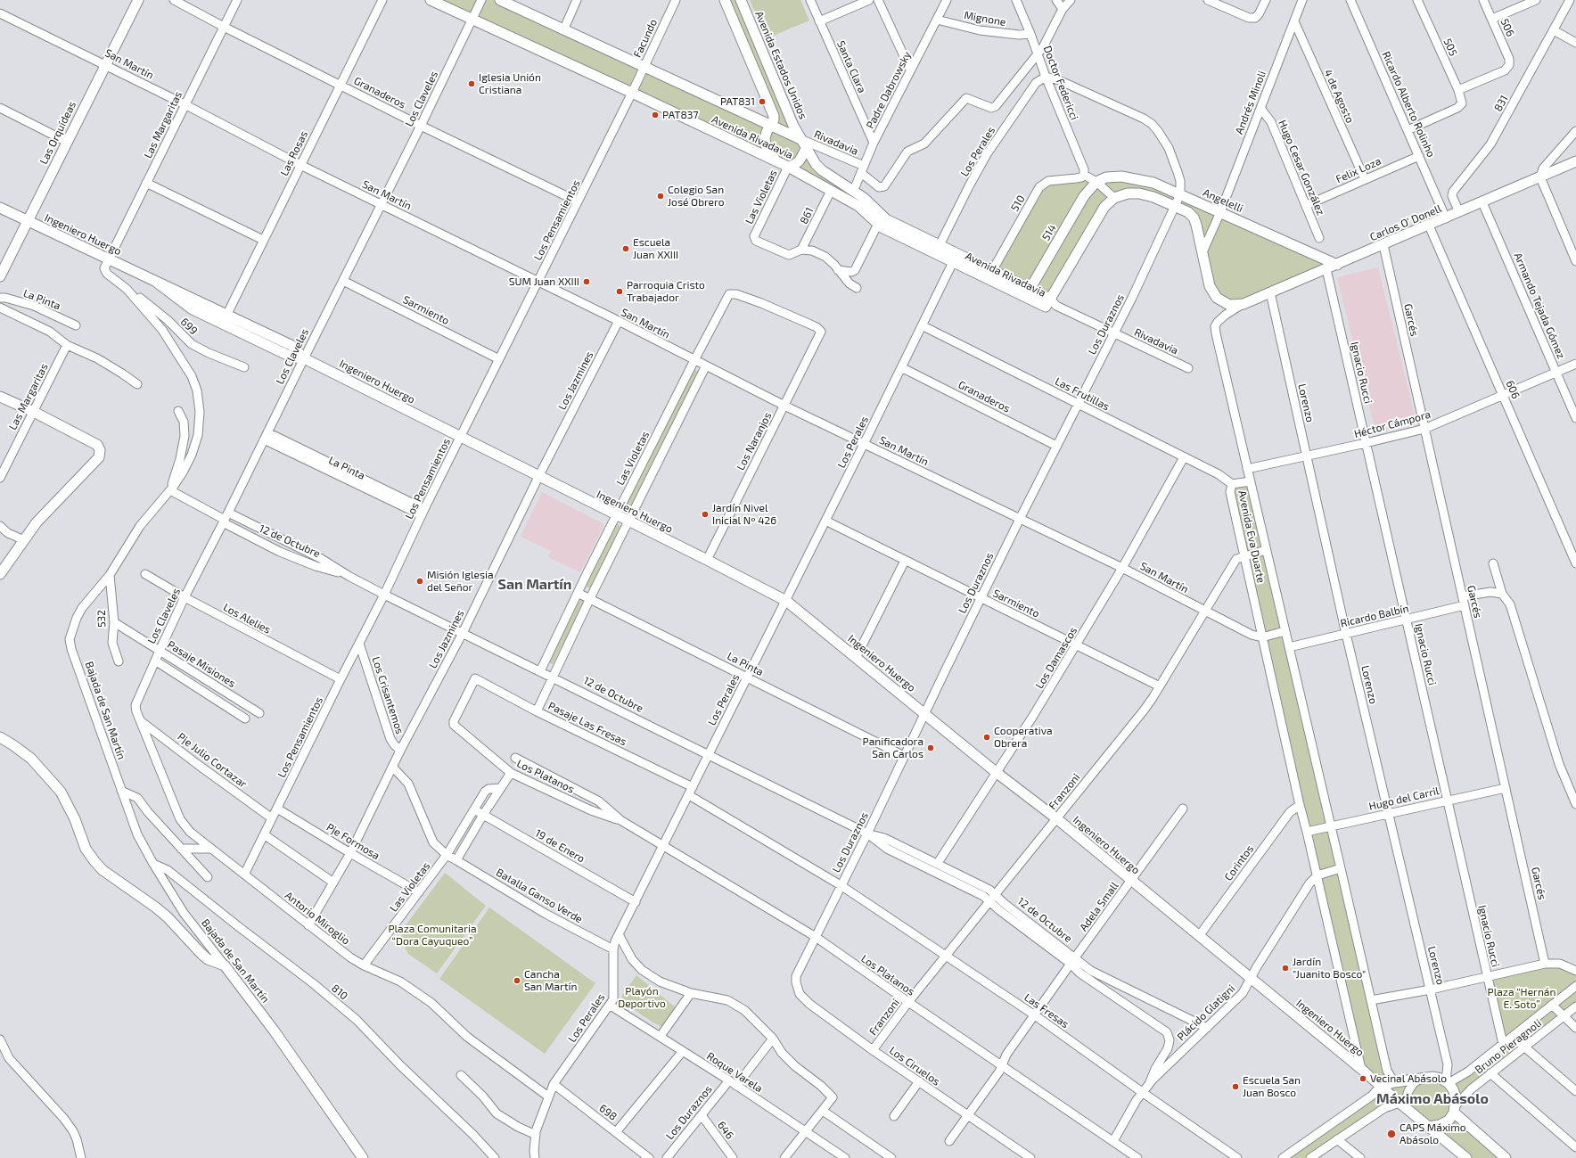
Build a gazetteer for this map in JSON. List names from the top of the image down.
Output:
{
  "streets": {
    "main road": [
      "Avenida Estados Unidos",
      "Las Orquídeas",
      "Avenida Rivadavia",
      "Angelelli",
      "Carlos O' Donell",
      "514",
      "Ingeniero Huergo",
      "Bajada de San Martín"
    ],
    "street": [
      "Mignone",
      "506",
      "Facundo",
      "505",
      "San Martín",
      "Santa Clara",
      "Doctor Federicci",
      "Padre Dabrowsky",
      "Granaderos",
      "4 de Agosto",
      "Los Claveles",
      "Andrés Minoli",
      "831",
      "Ricardo Alberto Rolinho",
      "Las Margaritas",
      "Rivadavia",
      "Los Perales",
      "Las Rosas",
      "Hugo Cesar González",
      "Felix Loza",
      "Las Violetas",
      "510",
      "861",
      "Los Pensamientos",
      "La Pinta",
      "Armando Tejada Gómez",
      "Sarmiento",
      "Garcés",
      "Los Duraznos",
      "699",
      "Ignacio Rucci",
      "Los Jazmines",
      "606",
      "Las Frutillas",
      "Lorenzo",
      "Héctor Cámpora",
      "Los Naranjos",
      "Avenida Eva Duarte",
      "12 de Octubre",
      "Ricardo Balbín",
      "532",
      "Los Alelies",
      "Los Damascos",
      "Pasaje Misiones",
      "Los Crisantemos",
      "Pasaje Las Fresas",
      "Pje Julio Cortazar",
      "Los Platanos",
      "Franzoni",
      "Hugo del Carril",
      "Pje Formosa",
      "19 de Enero",
      "Corintos",
      "Batalla Ganso Verde",
      "Adela Small",
      "Antorio Miroglio",
      "810",
      "Las Fresas",
      "Plácido Glatigni",
      "Bruno Pieragnoli",
      "Los Ciruelos",
      "Roque Varela",
      "698",
      "646"
    ]
  },
  "crossings": [
    ["Mignone", "Doctor Federicci"],
    ["Mignone", "Padre Dabrowsky"],
    ["506", "505"],
    ["Facundo", "Avenida Rivadavia"],
    ["Facundo", "Los Pensamientos"],
    ["505", "Ricardo Alberto Rolinho"],
    ["San Martín", "Los Claveles"],
    ["San Martín", "Las Margaritas"],
    ["San Martín", "Las Orquídeas"],
    ["San Martín", "Los Perales"],
    ["San Martín", "Las Rosas"],
    ["San Martín", "Las Violetas"],
    ["San Martín", "Los Pensamientos"],
    ["San Martín", "Los Duraznos"],
    ["San Martín", "Los Jazmines"],
    ["San Martín", "Los Naranjos"],
    ["San Martín", "Avenida Eva Duarte"],
    ["San Martín", "Los Damascos"],
    ["San Martín", "Franzoni"],
    ["Avenida Estados Unidos", "Avenida Rivadavia"],
    ["Avenida Estados Unidos", "Rivadavia"],
    ["Avenida Estados Unidos", "Las Violetas"],
    ["Santa Clara", "Padre Dabrowsky"],
    ["Doctor Federicci", "Rivadavia"],
    ["Doctor Federicci", "Los Perales"],
    ["Doctor Federicci", "510"],
    ["Padre Dabrowsky", "Avenida Rivadavia"],
    ["Padre Dabrowsky", "Rivadavia"],
    ["Granaderos", "Los Claveles"],
    ["Granaderos", "Las Margaritas"],
    ["Granaderos", "Los Perales"],
    ["Granaderos", "Las Rosas"],
    ["Granaderos", "Los Pensamientos"],
    ["Granaderos", "Los Duraznos"],
    ["4 de Agosto", "Andrés Minoli"],
    ["4 de Agosto", "Felix Loza"],
    ["Los Claveles", "Avenida Rivadavia"],
    ["Los Claveles", "Ingeniero Huergo"],
    ["Los Claveles", "La Pinta"],
    ["Los Claveles", "Sarmiento"],
    ["Los Claveles", "12 de Octubre"],
    ["Los Claveles", "Los Alelies"],
    ["Los Claveles", "Pasaje Misiones"],
    ["Los Claveles", "Antorio Miroglio"],
    ["Andrés Minoli", "Hugo Cesar González"],
    ["Andrés Minoli", "Angelelli"],
    ["831", "Carlos O' Donell"],
    ["Ricardo Alberto Rolinho", "Felix Loza"],
    ["Ricardo Alberto Rolinho", "Carlos O' Donell"],
    ["Las Margaritas", "Ingeniero Huergo"],
    ["Las Margaritas", "Bajada de San Martín"],
    ["Las Orquídeas", "Ingeniero Huergo"],
    ["Avenida Rivadavia", "Rivadavia"],
    ["Avenida Rivadavia", "Los Perales"],
    ["Avenida Rivadavia", "Las Violetas"],
    ["Avenida Rivadavia", "510"],
    ["Avenida Rivadavia", "861"],
    ["Avenida Rivadavia", "Los Pensamientos"],
    ["Avenida Rivadavia", "514"],
    ["Avenida Rivadavia", "Los Duraznos"],
    ["Rivadavia", "Las Violetas"],
    ["Rivadavia", "Los Duraznos"],
    ["Los Perales", "Ingeniero Huergo"],
    ["Los Perales", "La Pinta"],
    ["Los Perales", "Sarmiento"],
    ["Los Perales", "Las Frutillas"],
    ["Los Perales", "12 de Octubre"],
    ["Los Perales", "Pasaje Las Fresas"],
    ["Los Perales", "Los Platanos"],
    ["Los Perales", "19 de Enero"],
    ["Los Perales", "Batalla Ganso Verde"],
    ["Los Perales", "Antorio Miroglio"],
    ["Los Perales", "Roque Varela"],
    ["Los Perales", "698"],
    ["Las Rosas", "Ingeniero Huergo"],
    ["Hugo Cesar González", "Felix Loza"],
    ["Las Violetas", "861"],
    ["Las Violetas", "Ingeniero Huergo"],
    ["Las Violetas", "La Pinta"],
    ["Las Violetas", "Los Naranjos"],
    ["Las Violetas", "12 de Octubre"],
    ["Las Violetas", "Pje Formosa"],
    ["Las Violetas", "19 de Enero"],
    ["Las Violetas", "Antorio Miroglio"],
    ["Angelelli", "Carlos O' Donell"],
    ["Angelelli", "514"],
    ["Angelelli", "Los Duraznos"],
    ["Los Pensamientos", "Ingeniero Huergo"],
    ["Los Pensamientos", "La Pinta"],
    ["Los Pensamientos", "Sarmiento"],
    ["Los Pensamientos", "12 de Octubre"],
    ["Los Pensamientos", "Los Alelies"],
    ["Los Pensamientos", "Los Crisantemos"],
    ["Los Pensamientos", "Pje Julio Cortazar"],
    ["Los Pensamientos", "Pje Formosa"],
    ["Los Pensamientos", "Antorio Miroglio"],
    ["Carlos O' Donell", "Armando Tejada Gómez"],
    ["Carlos O' Donell", "Garcés"],
    ["Carlos O' Donell", "Ignacio Rucci"],
    ["Carlos O' Donell", "606"],
    ["Carlos O' Donell", "Lorenzo"],
    ["Ingeniero Huergo", "Los Duraznos"],
    ["Ingeniero Huergo", "Los Jazmines"],
    ["Ingeniero Huergo", "Lorenzo"],
    ["Ingeniero Huergo", "Los Naranjos"],
    ["Ingeniero Huergo", "Avenida Eva Duarte"],
    ["Ingeniero Huergo", "Los Damascos"],
    ["Ingeniero Huergo", "Franzoni"],
    ["Ingeniero Huergo", "Corintos"],
    ["Ingeniero Huergo", "Adela Small"],
    ["Ingeniero Huergo", "Plácido Glatigni"],
    ["Ingeniero Huergo", "Bruno Pieragnoli"],
    ["La Pinta", "Los Duraznos"],
    ["Armando Tejada Gómez", "Héctor Cámpora"],
    ["Sarmiento", "Los Duraznos"],
    ["Sarmiento", "Los Damascos"],
    ["Sarmiento", "Franzoni"],
    ["Garcés", "Héctor Cámpora"],
    ["Garcés", "Ricardo Balbín"],
    ["Garcés", "Hugo del Carril"],
    ["Los Duraznos", "Las Frutillas"],
    ["Los Duraznos", "12 de Octubre"],
    ["Los Duraznos", "Los Platanos"],
    ["Los Duraznos", "Las Fresas"],
    ["Los Duraznos", "Los Ciruelos"],
    ["Los Duraznos", "Roque Varela"],
    ["Los Duraznos", "646"],
    ["699", "Bajada de San Martín"],
    ["Ignacio Rucci", "Héctor Cámpora"],
    ["Ignacio Rucci", "Ricardo Balbín"],
    ["Ignacio Rucci", "Hugo del Carril"],
    ["Ignacio Rucci", "Bruno Pieragnoli"],
    ["Los Jazmines", "12 de Octubre"],
    ["Los Jazmines", "Los Crisantemos"],
    ["Los Jazmines", "Pje Formosa"],
    ["Los Jazmines", "Antorio Miroglio"],
    ["606", "Héctor Cámpora"],
    ["Las Frutillas", "Avenida Eva Duarte"],
    ["Las Frutillas", "Los Damascos"],
    ["Lorenzo", "Héctor Cámpora"],
    ["Lorenzo", "Ricardo Balbín"],
    ["Lorenzo", "Hugo del Carril"],
    ["Lorenzo", "Bruno Pieragnoli"],
    ["Avenida Eva Duarte", "Ricardo Balbín"],
    ["Avenida Eva Duarte", "Franzoni"],
    ["Avenida Eva Duarte", "Hugo del Carril"],
    ["Avenida Eva Duarte", "Corintos"],
    ["Avenida Eva Duarte", "Plácido Glatigni"],
    ["12 de Octubre", "Los Damascos"],
    ["12 de Octubre", "Franzoni"],
    ["12 de Octubre", "Adela Small"],
    ["12 de Octubre", "Plácido Glatigni"],
    ["532", "Pasaje Misiones"],
    ["532", "Bajada de San Martín"],
    ["Bajada de San Martín", "810"],
    ["Pasaje Las Fresas", "Los Platanos"],
    ["Pje Julio Cortazar", "Antorio Miroglio"],
    ["Los Platanos", "Franzoni"],
    ["Los Platanos", "Adela Small"],
    ["Los Platanos", "Plácido Glatigni"],
    ["Franzoni", "Las Fresas"],
    ["Franzoni", "Los Ciruelos"],
    ["Adela Small", "Las Fresas"],
    ["Adela Small", "Los Ciruelos"],
    ["Las Fresas", "Plácido Glatigni"]
  ],
  "districts": ["San Martín", "Máximo Abásolo"],
  "parks": ["Plaza Comunitaria “Dora Cayuqueo”", "Playón Deportivo", "Plaza “Hernán E. Soto”"],
  "places": [
    "Iglesia Unión Cristiana",
    "PAT831",
    "PAT837",
    "Colegio San José Obrero",
    "Escuela Juan XXIII",
    "SUM Juan XXIII",
    "Parroquia Cristo Trabajador",
    "Jardín Nivel Inicial Nº 426",
    "Misión Iglesia del Señor",
    "Cooperativa Obrera",
    "Panificadora San Carlos",
    "Jardín \"Juanito Bosco\"",
    "Cancha San Martín",
    "Vecinal Abásolo",
    "Escuela San Juan Bosco",
    "CAPS Máximo Abásolo"
  ]
}
